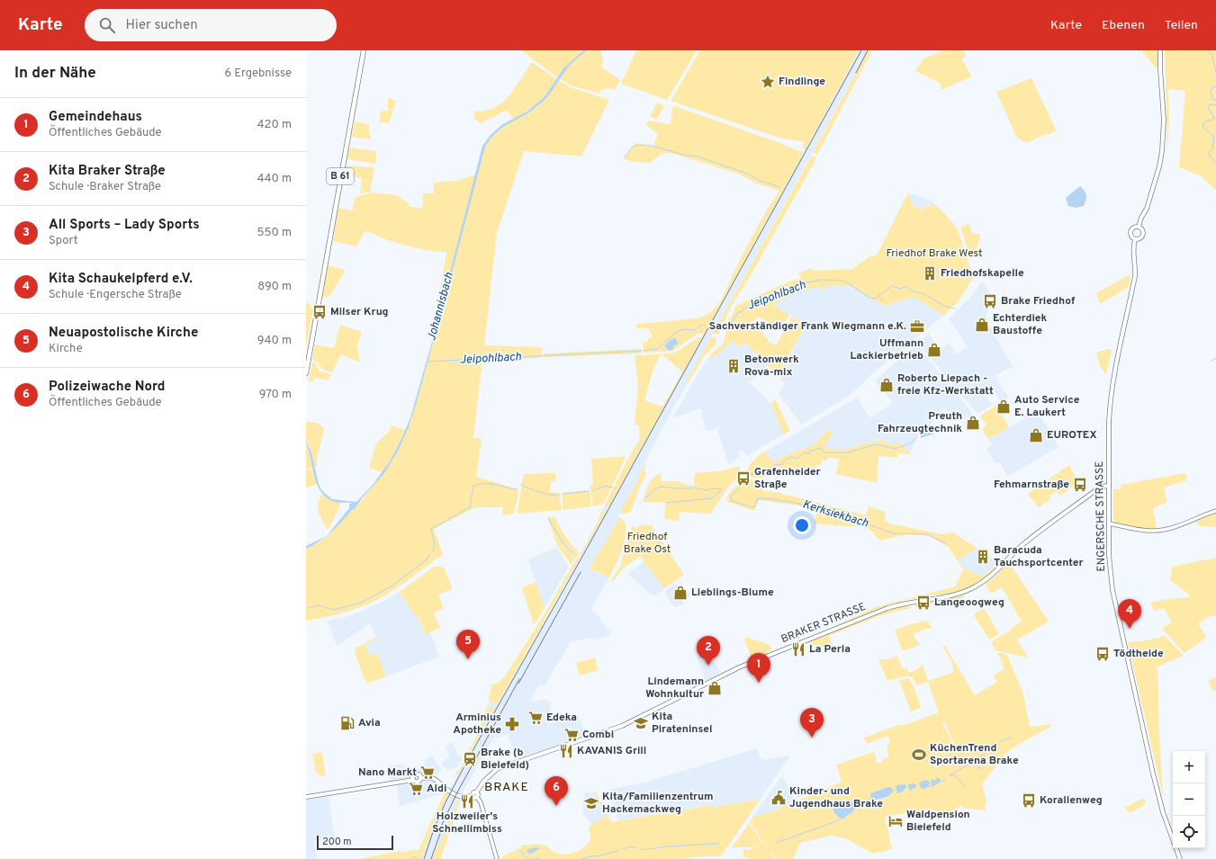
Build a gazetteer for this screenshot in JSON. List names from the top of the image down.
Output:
{
  "streets": {
    "main road": ["B 61", "ENGERSCHE STRASSE", "BRAKER STRASSE"]
  },
  "crossings": [
    ["ENGERSCHE STRASSE", "BRAKER STRASSE"]
  ],
  "districts": ["BRAKE"],
  "water": ["Jeipohlbach", "Johannisbach", "Kerksiekbach"],
  "parks": ["Friedhof Brake West", "Friedhof Brake Ost"],
  "places": {
    "place": ["Findlinge"],
    "building": ["Friedhofskapelle", "Betonwerk Rova-mix", "Baracuda Tauchsportcenter"],
    "bus stop": [
      "Brake Friedhof",
      "Milser Krug",
      "Grafenheider Straße",
      "Fehmarnstraße",
      "Langeoogweg",
      "Tödtheide",
      "Korallenweg"
    ],
    "shop": [
      "Echterdiek Baustoffe",
      "Uffmann Lackierbetrieb",
      "Roberto Liepach - freie Kfz-Werkstatt",
      "Auto Service E. Laukert",
      "Preuth Fahrzeugtechnik",
      "EUROTEX",
      "Lieblings-Blume",
      "Lindemann Wohnkultur"
    ],
    "office": ["Sachverständiger Frank Wiegmann e.K."],
    "restaurant": ["La Perla", "KAVANIS Grill", "Holzweiler's Schnellimbiss"],
    "supermarket": [
      "Edeka",
      "Combi",
      "Nano Markt",
      "Aldi"
    ],
    "fuel station": ["Avia"],
    "school or university": ["Kita Pirateninsel", "Kita/Familienzentrum Hackemackweg"],
    "pharmacy": ["Arminius Apotheke"],
    "sports": ["KüchenTrend Sportarena Brake"],
    "station": ["Brake (b Bielefeld)"],
    "public building": ["Kinder- und Jugendhaus Brake"],
    "hotel": ["Waldpension Bielefeld"]
  },
  "scale_bar": "200 m",
  "page": {
    "header": "Karte",
    "search": "Hier suchen",
    "nav": ["Karte", "Ebenen", "Teilen"],
    "heading": ["In der Nähe", "6 Ergebnisse"],
    "list": [
      {
        "mark": "1",
        "name": "Gemeindehaus",
        "note": "Öffentliches Gebäude",
        "value": "420 m"
      },
      {
        "mark": "2",
        "name": "Kita Braker Straße",
        "note": "Schule · Braker Straße",
        "value": "440 m"
      },
      {
        "mark": "3",
        "name": "All Sports – Lady Sports",
        "note": "Sport",
        "value": "550 m"
      },
      {
        "mark": "4",
        "name": "Kita Schaukelpferd e.V.",
        "note": "Schule · Engersche Straße",
        "value": "890 m"
      },
      {
        "mark": "5",
        "name": "Neuapostolische Kirche",
        "note": "Kirche",
        "value": "940 m"
      },
      {
        "mark": "6",
        "name": "Polizeiwache Nord",
        "note": "Öffentliches Gebäude",
        "value": "970 m"
      }
    ],
    "pins": [
      "4",
      "5",
      "2",
      "1",
      "3",
      "6"
    ],
    "map_buttons": ["+", "−"],
    "scale": "200 m"
  }
}
